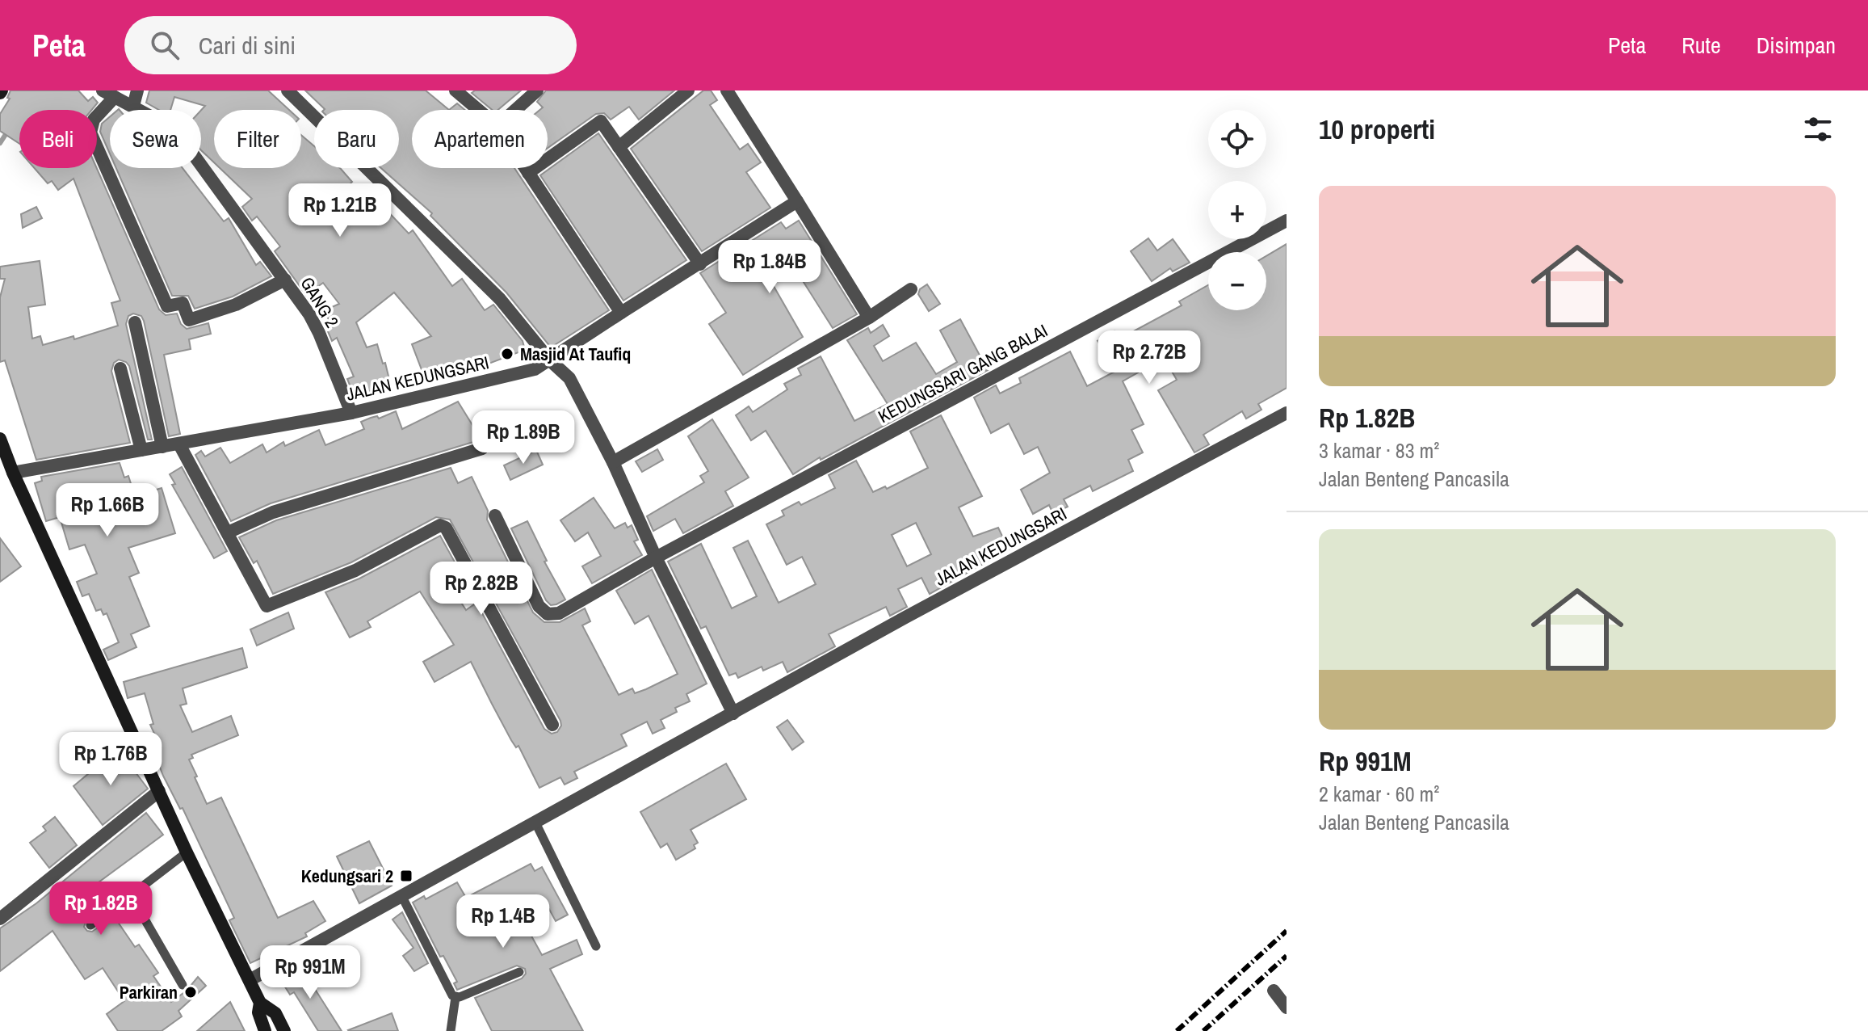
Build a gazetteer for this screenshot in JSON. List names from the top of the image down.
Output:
{
  "streets": {
    "street": ["GANG 2", "KEDUNGSARI GANG BALAI", "JALAN KEDUNGSARI"]
  },
  "crossings": [
    ["GANG 2", "JALAN KEDUNGSARI"]
  ],
  "places": {
    "other": ["Masjid At Taufiq", "Parkiran"],
    "transit": ["Kedungsari 2"]
  },
  "page": {
    "header": "Peta",
    "search": "Cari di sini",
    "nav": ["Peta", "Rute", "Disimpan"],
    "heading": "10 properti",
    "map_buttons": ["+", "−"],
    "chip": [
      "Beli",
      "Sewa",
      "Filter",
      "Baru",
      "Apartemen"
    ],
    "list": [
      {
        "name": "Rp 1.82B",
        "note": "3 kamar · 83 m² · Jalan Benteng Pancasila"
      },
      {
        "name": "Rp 991M",
        "note": "2 kamar · 60 m² · Jalan Benteng Pancasila"
      }
    ],
    "price": [
      "Rp 1.21B",
      "Rp 1.84B",
      "Rp 2.72B",
      "Rp 1.89B",
      "Rp 1.66B",
      "Rp 2.82B",
      "Rp 1.76B",
      "Rp 1.82B",
      "Rp 1.4B",
      "Rp 991M"
    ]
  }
}
